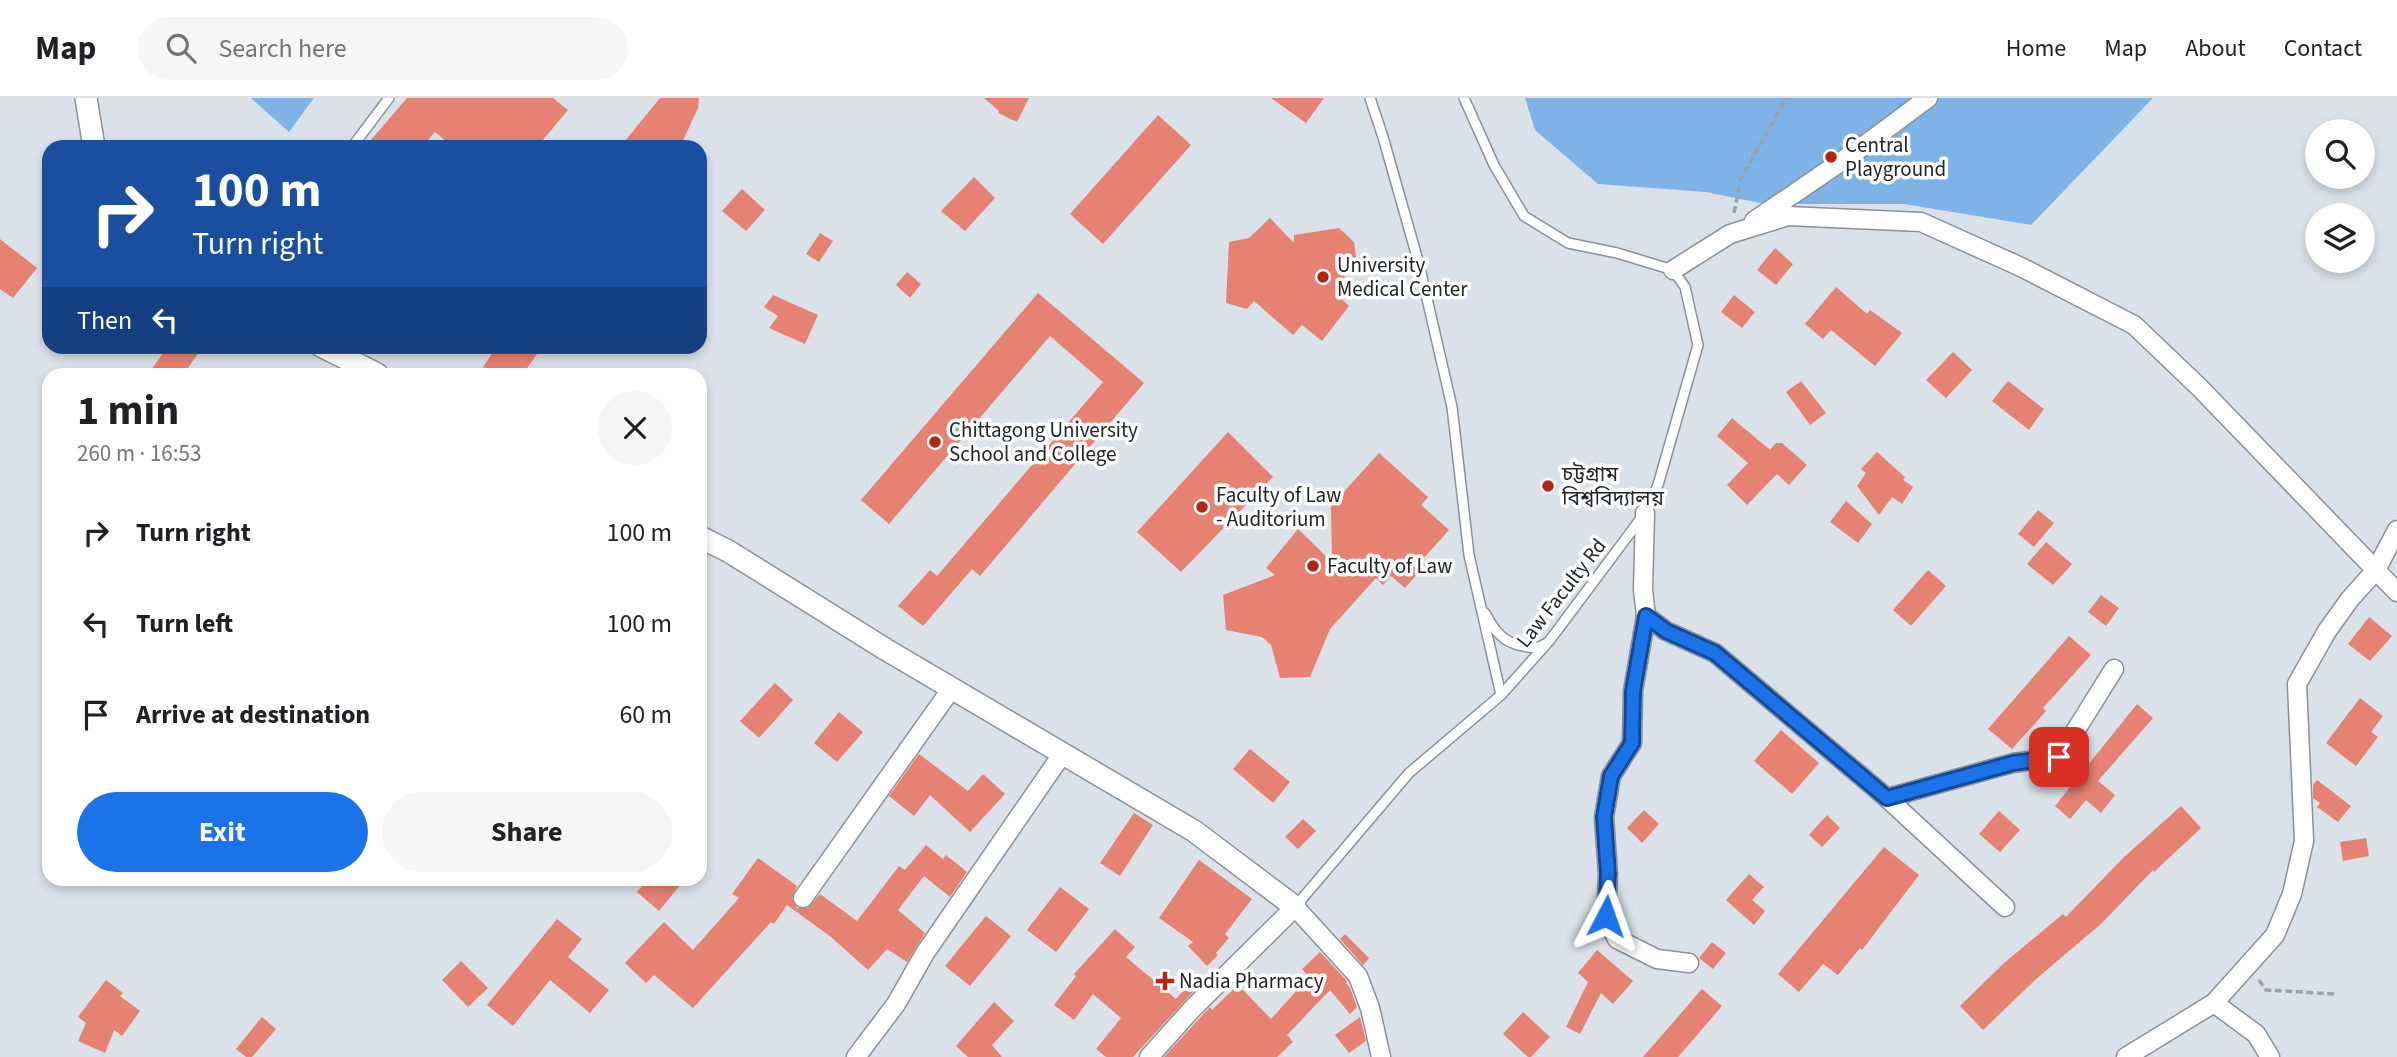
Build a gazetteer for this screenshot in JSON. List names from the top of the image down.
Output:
{
  "streets": {
    "lane": ["Law Faculty Rd"]
  },
  "places": {
    "other": [
      "Central Playground",
      "University Medical Center",
      "Chittagong University School and College",
      "চট্টগ্রাম বিশ্ববিদ্যালয়",
      "Faculty of Law - Auditorium",
      "Faculty of Law"
    ],
    "health": ["Nadia Pharmacy"]
  },
  "page": {
    "header": "Map",
    "search": "Search here",
    "nav": [
      "Home",
      "Map",
      "About",
      "Contact"
    ],
    "turn": ["100 m", "Turn right"],
    "then": "Then",
    "heading": ["1 min", "260 m · 16:53"],
    "list": [
      {
        "name": "Turn right",
        "value": "100 m"
      },
      {
        "name": "Turn left",
        "value": "100 m"
      },
      {
        "name": "Arrive at destination",
        "value": "60 m"
      }
    ],
    "buttons": ["Exit", "Share"]
  }
}
